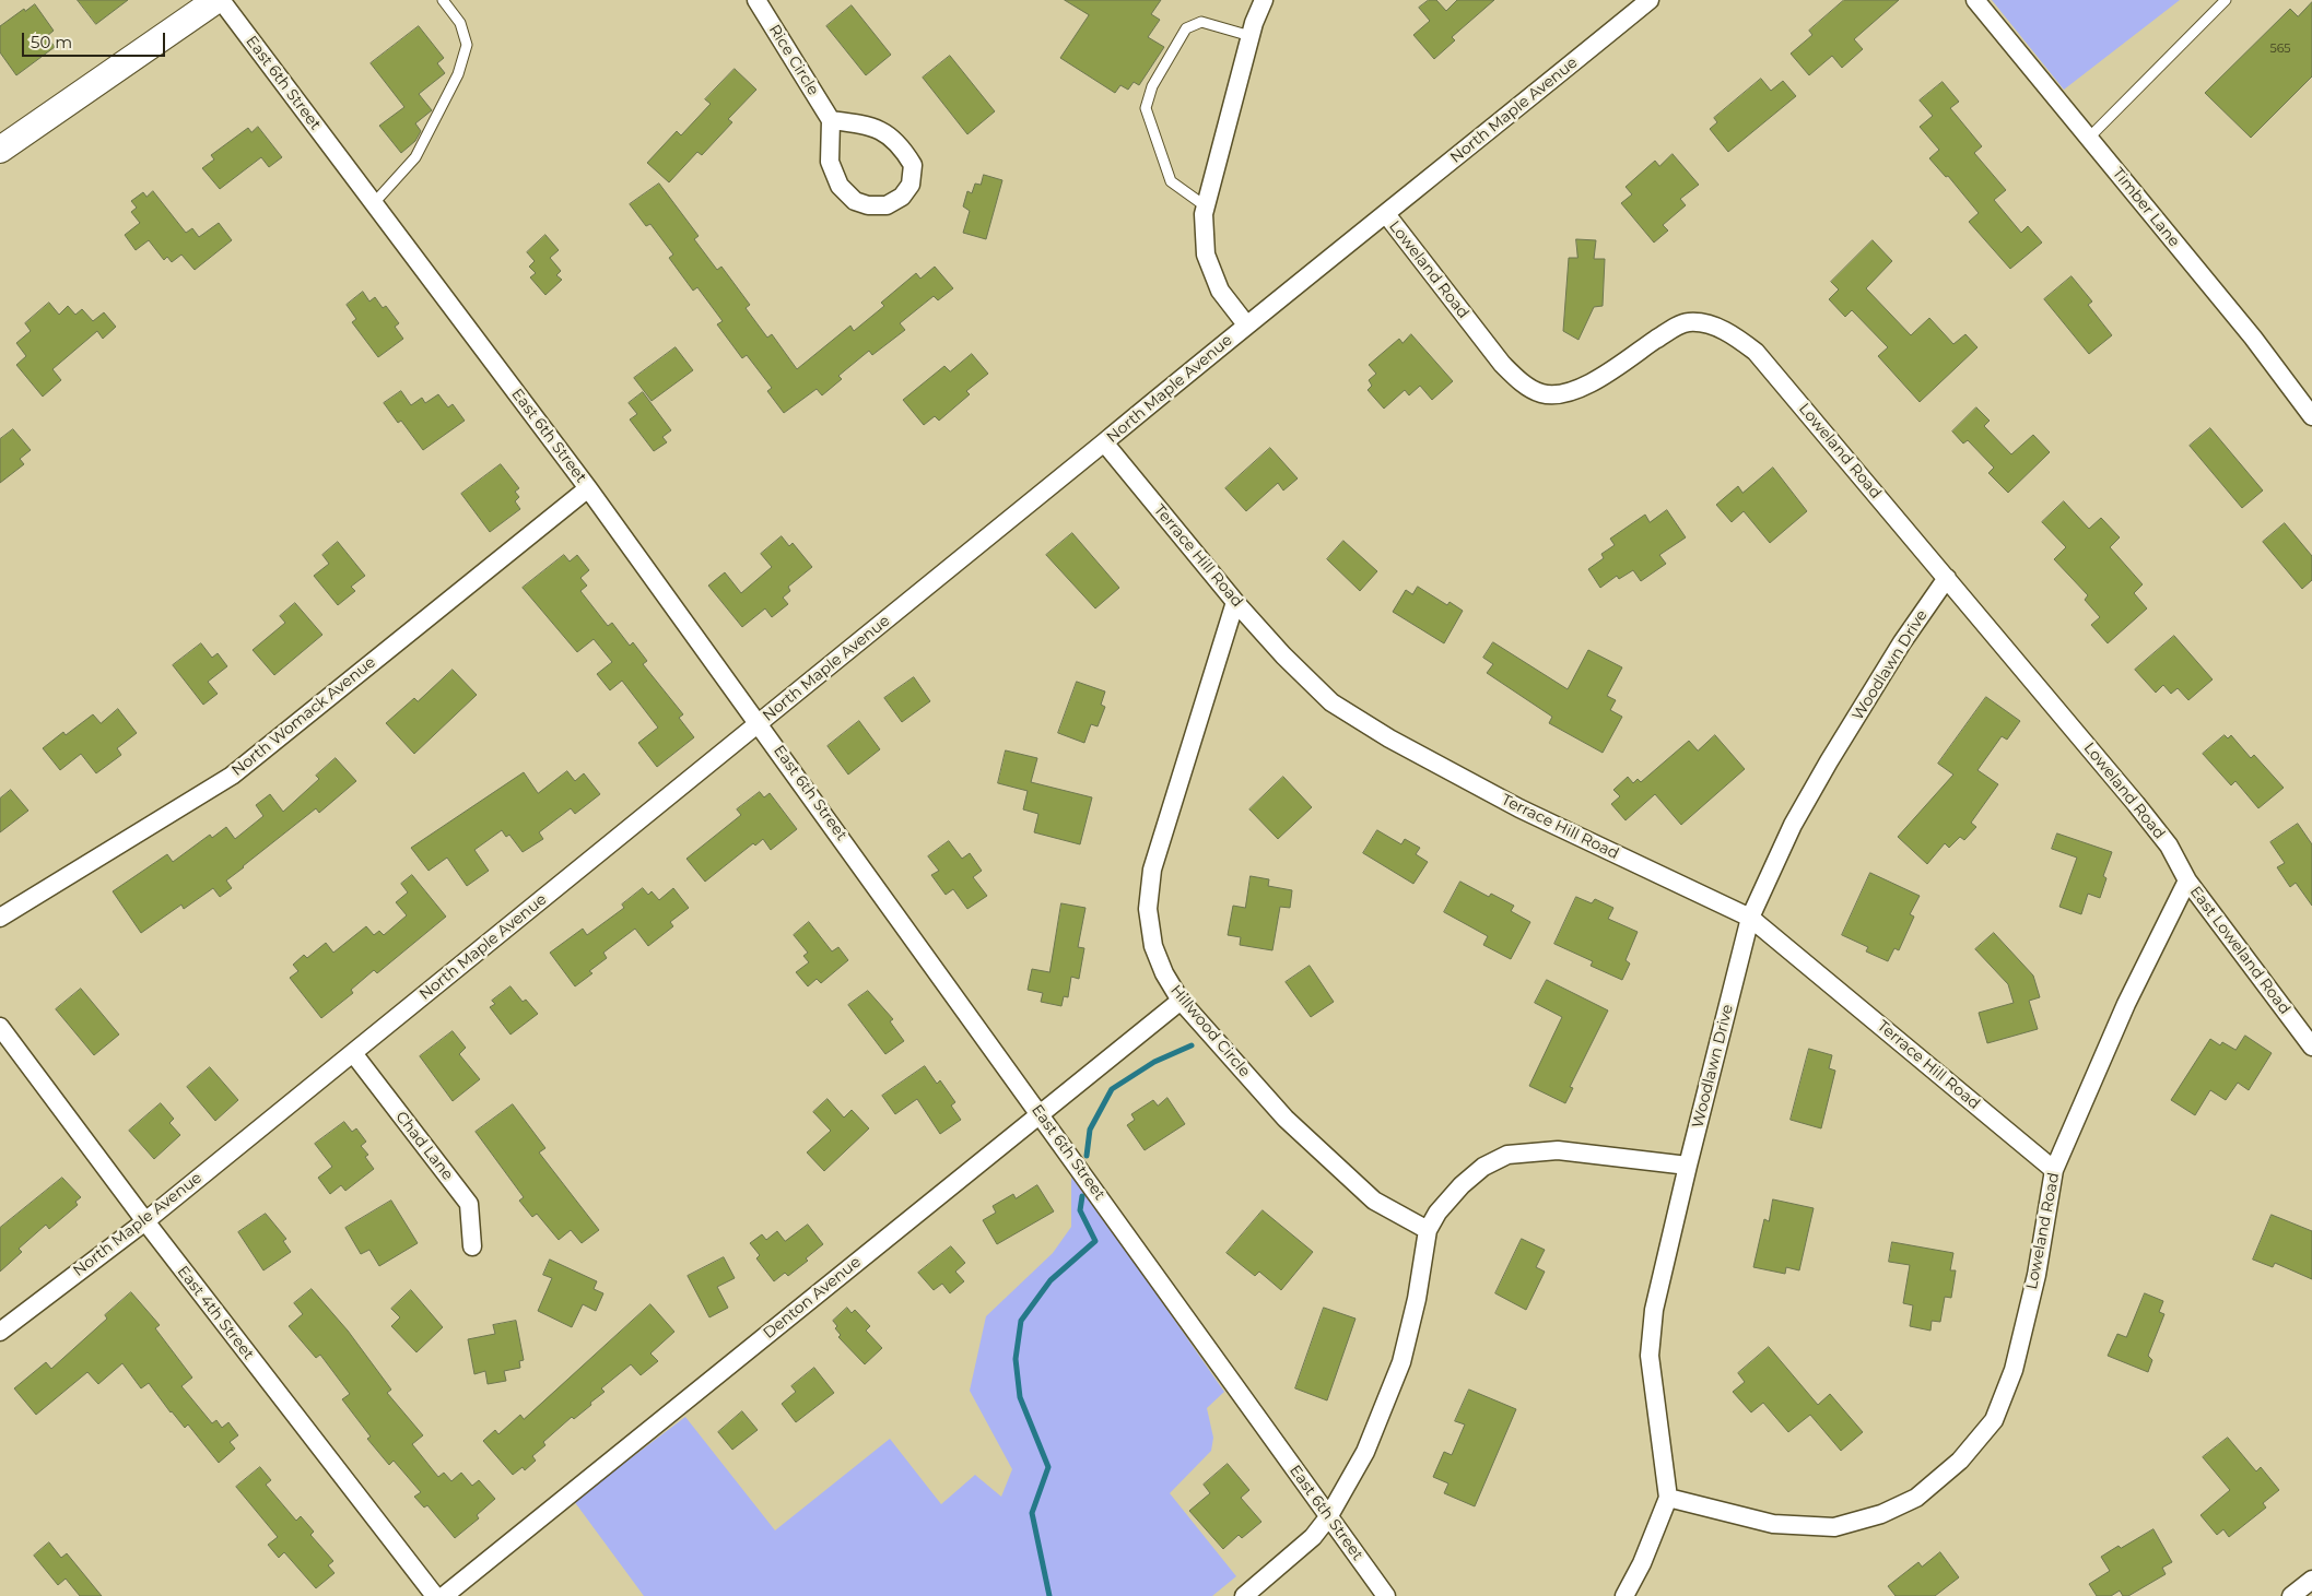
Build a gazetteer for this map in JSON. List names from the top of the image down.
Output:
{
  "streets": {
    "street": [
      "Rice Circle",
      "East 6th Street",
      "North Maple Avenue",
      "Timber Lane",
      "Loweland Road",
      "Terrace Hill Road",
      "Woodlawn Drive",
      "North Womack Avenue",
      "East Loweland Road",
      "Hillwood Circle",
      "Chad Lane",
      "Denton Avenue",
      "East 4th Street"
    ]
  },
  "crossings": [
    ["East 6th Street", "North Maple Avenue"],
    ["East 6th Street", "North Womack Avenue"],
    ["East 6th Street", "Denton Avenue"],
    ["North Maple Avenue", "Loweland Road"],
    ["North Maple Avenue", "Terrace Hill Road"],
    ["North Maple Avenue", "Chad Lane"],
    ["North Maple Avenue", "East 4th Street"],
    ["Loweland Road", "Terrace Hill Road"],
    ["Loweland Road", "Woodlawn Drive"],
    ["Loweland Road", "East Loweland Road"],
    ["Terrace Hill Road", "Woodlawn Drive"],
    ["Terrace Hill Road", "Hillwood Circle"],
    ["Hillwood Circle", "Denton Avenue"]
  ],
  "house_numbers": ["565"],
  "scale_bar": "50 m"
}
